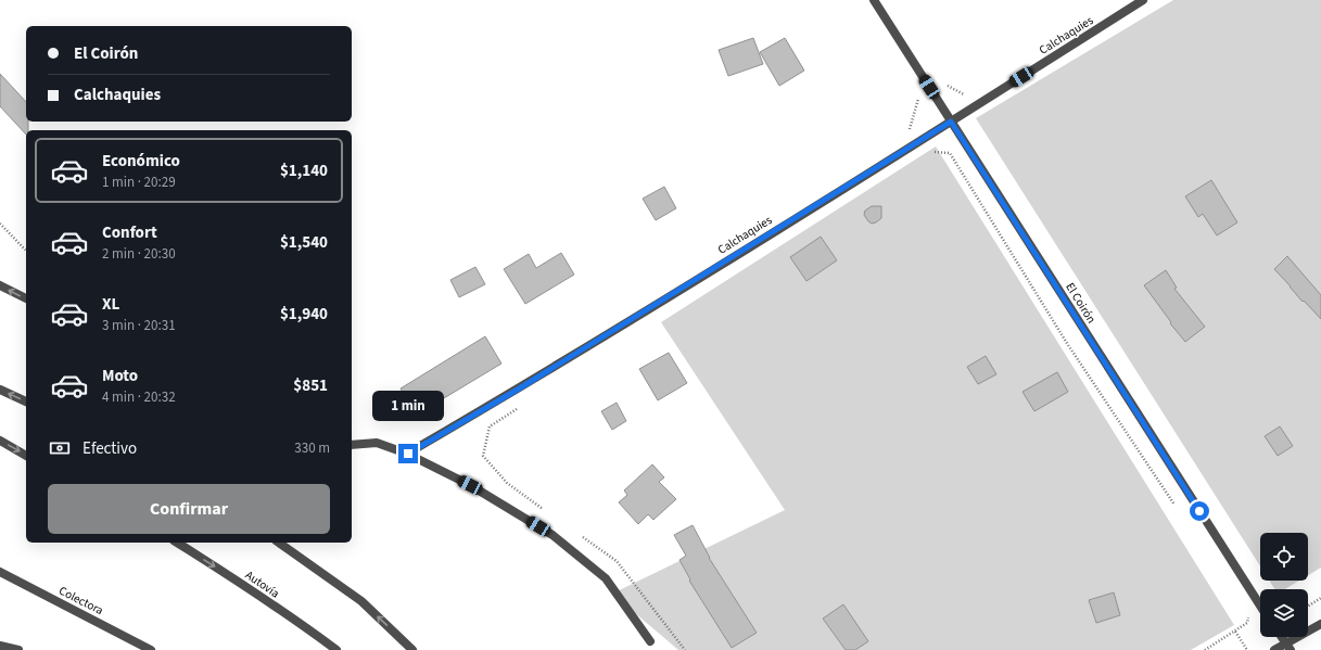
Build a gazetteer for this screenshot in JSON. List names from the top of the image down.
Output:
{
  "streets": {
    "street": [
      "Calchaquies",
      "El Coirón",
      "Autovía",
      "Colectora"
    ]
  },
  "crossings": [
    ["Calchaquies", "El Coirón"]
  ],
  "page": {
    "banner": ["El Coirón", "Calchaquies"],
    "list": [
      {
        "name": "Económico",
        "note": "1 min · 20:29",
        "value": "$1,140"
      },
      {
        "name": "Confort",
        "note": "2 min · 20:30",
        "value": "$1,540"
      },
      {
        "name": "XL",
        "note": "3 min · 20:31",
        "value": "$1,940"
      },
      {
        "name": "Moto",
        "note": "4 min · 20:32",
        "value": "$851"
      }
    ],
    "bubble": "1 min",
    "pay": ["Efectivo", "330 m"],
    "buttons": "Confirmar"
  }
}
